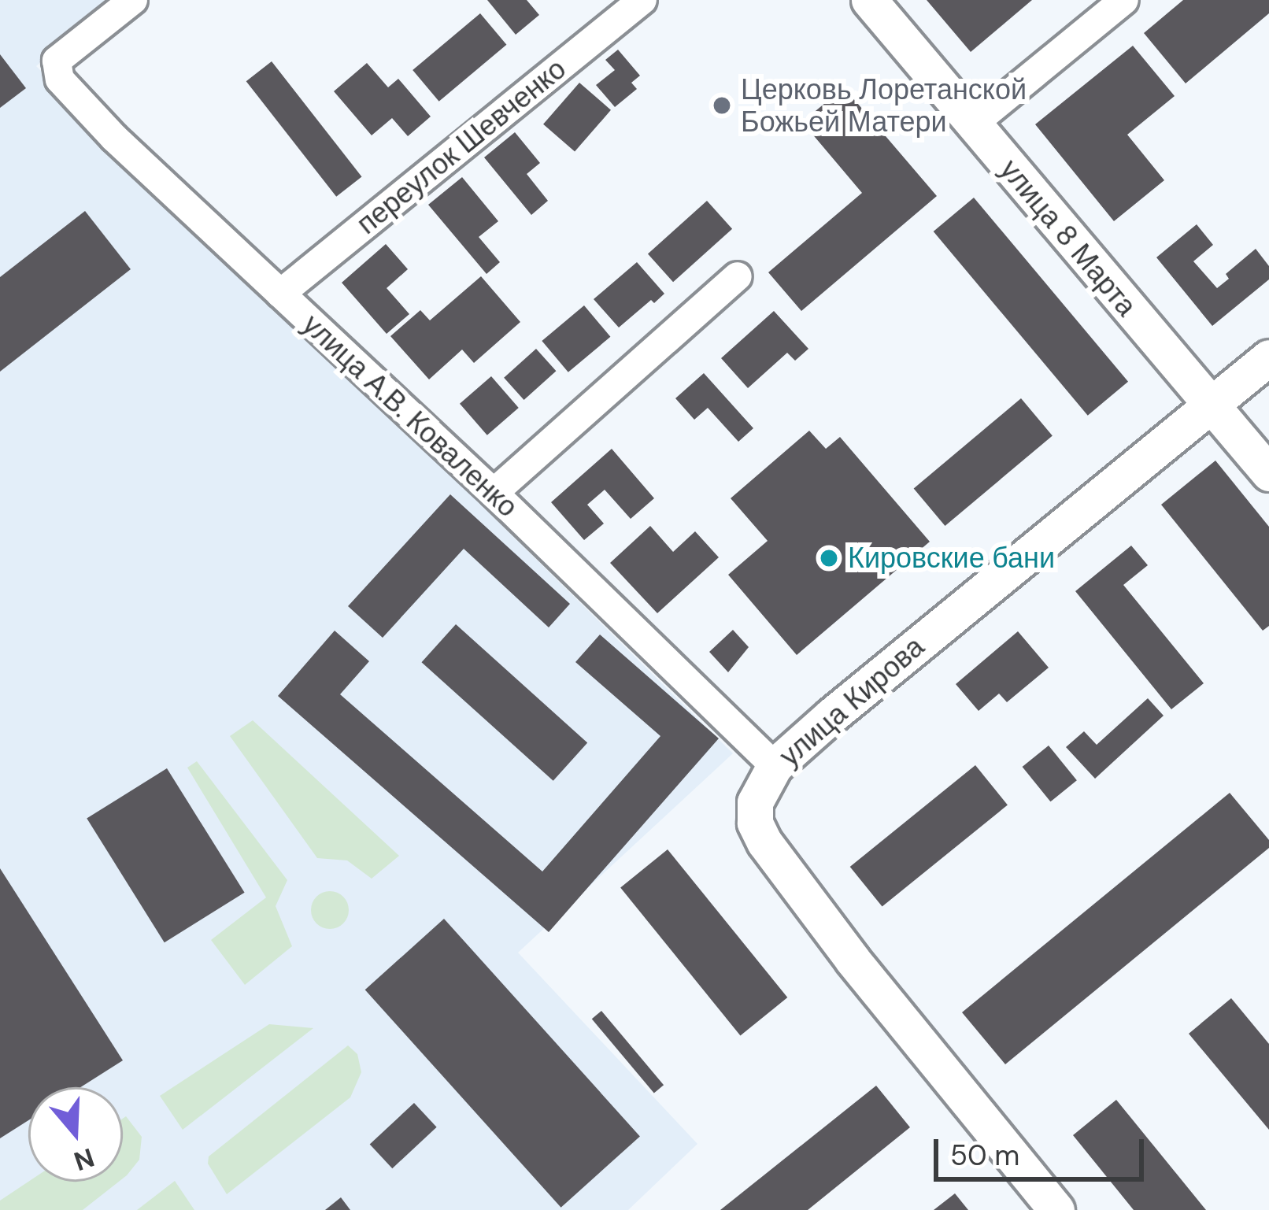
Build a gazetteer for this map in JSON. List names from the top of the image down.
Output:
{
  "streets": {
    "main road": ["улица 8 Марта", "улица Кирова"],
    "street": ["переулок Шевченко", "улица А.В. Коваленко"]
  },
  "crossings": [
    ["переулок Шевченко", "улица А.В. Коваленко"],
    ["улица 8 Марта", "улица Кирова"],
    ["улица А.В. Коваленко", "улица Кирова"]
  ],
  "places": ["Церковь Лоретанской Божьей Матери", "Кировские бани"],
  "scale_bar": "50 m",
  "north": "bottom"
}
